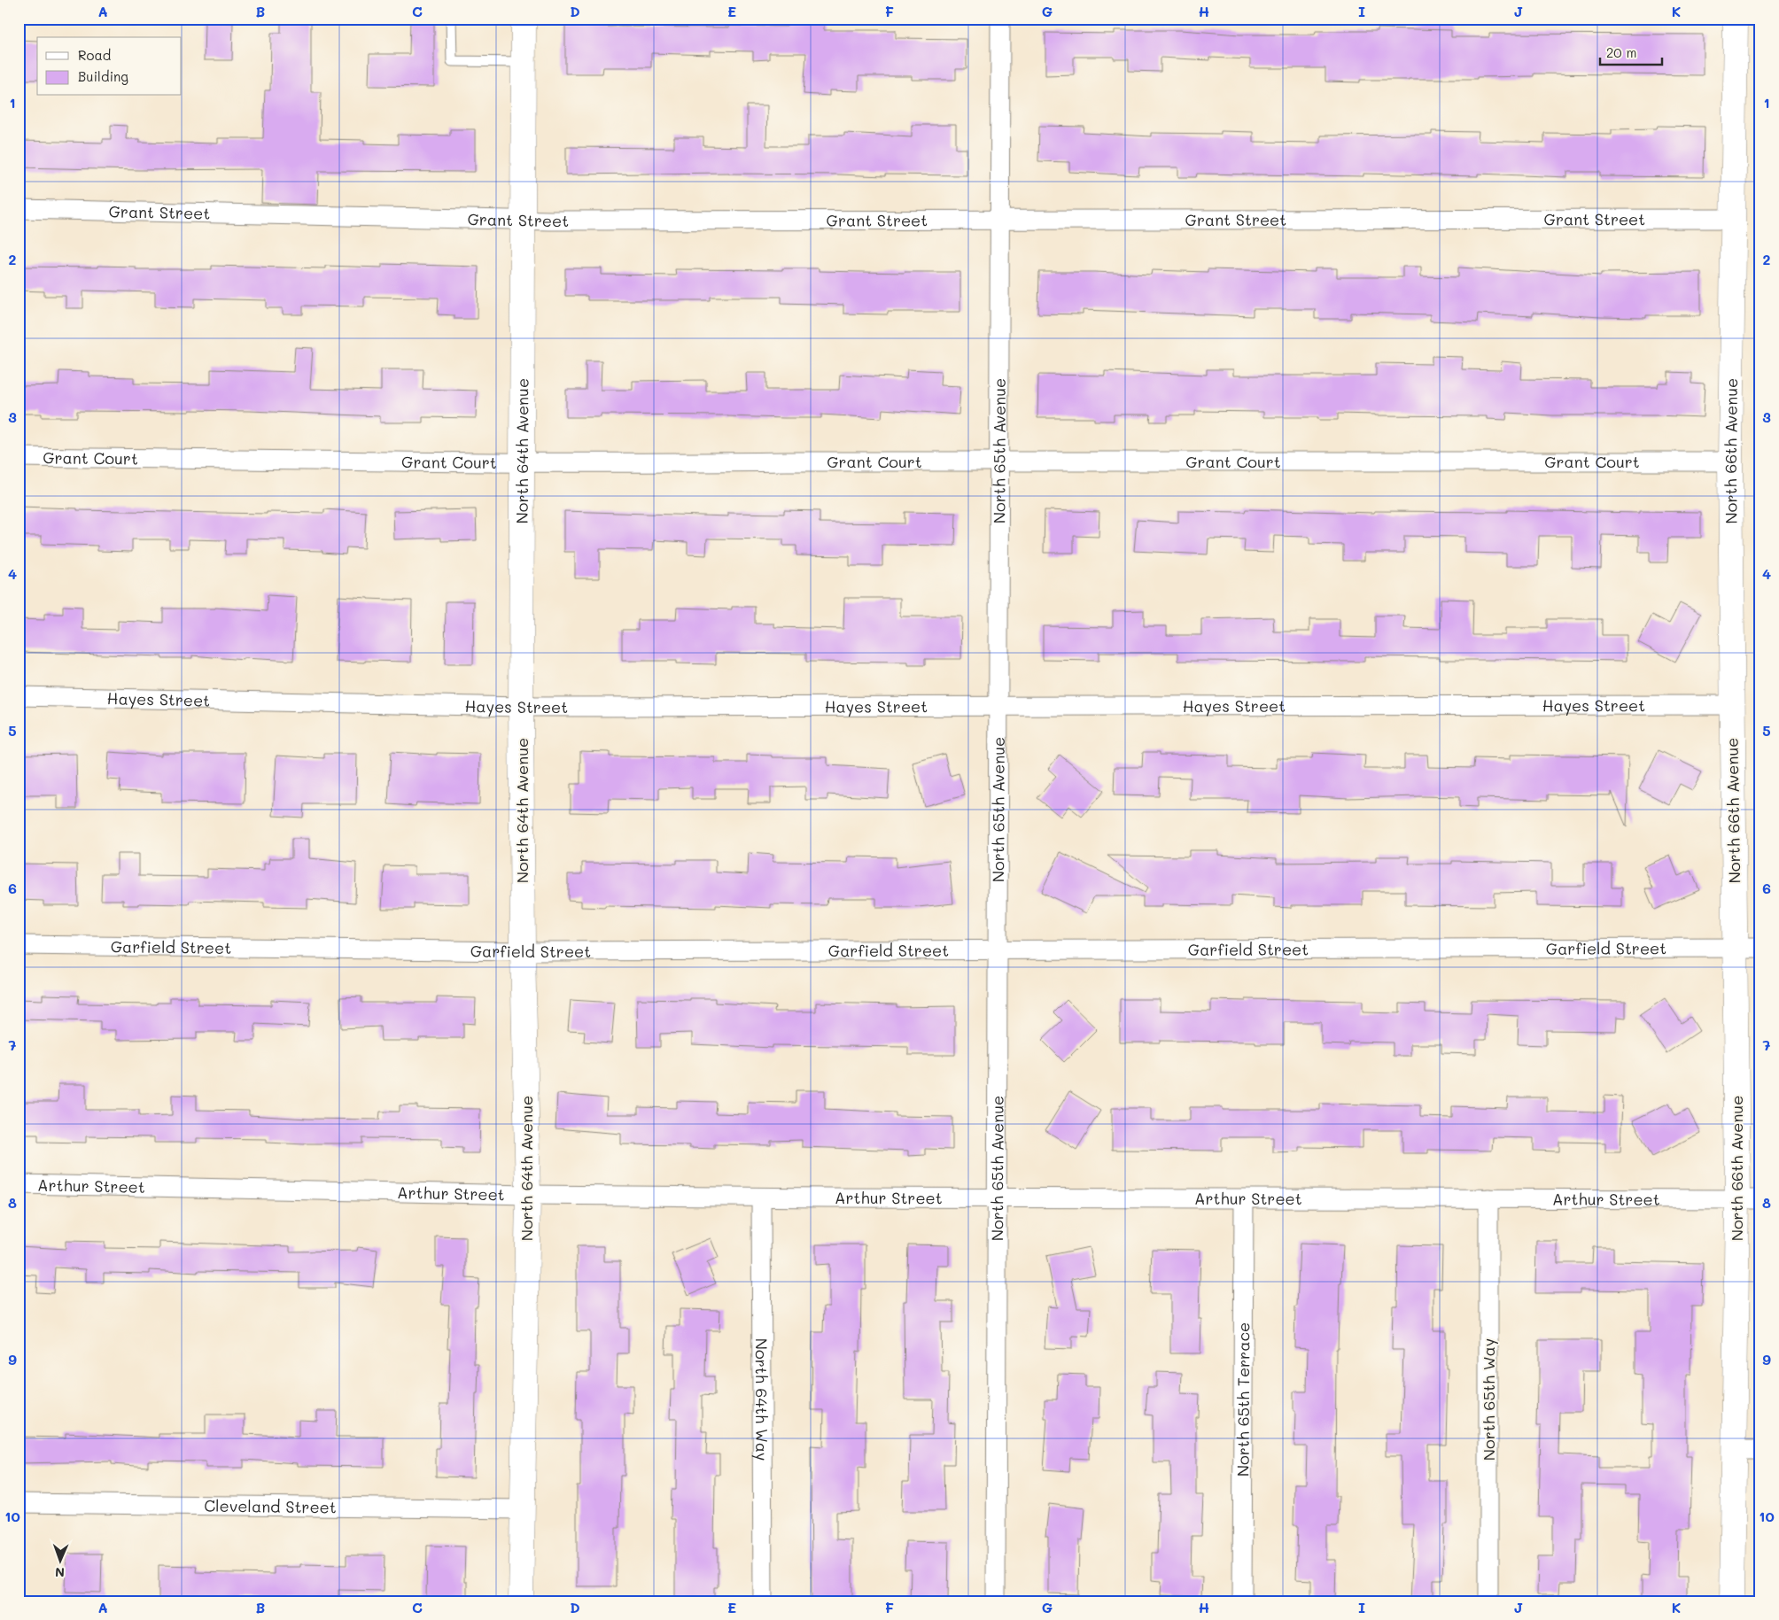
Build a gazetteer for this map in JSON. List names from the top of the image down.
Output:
{
  "streets": {
    "street": [
      "Grant Street",
      "North 64th Avenue",
      "North 65th Avenue",
      "North 66th Avenue",
      "Grant Court",
      "Hayes Street",
      "Garfield Street",
      "Arthur Street",
      "North 64th Way",
      "North 65th Way",
      "North 65th Terrace",
      "Cleveland Street"
    ]
  },
  "crossings": [
    ["Grant Street", "North 64th Avenue"],
    ["Grant Street", "North 65th Avenue"],
    ["Grant Street", "North 66th Avenue"],
    ["North 64th Avenue", "Grant Court"],
    ["North 64th Avenue", "Hayes Street"],
    ["North 64th Avenue", "Garfield Street"],
    ["North 64th Avenue", "Arthur Street"],
    ["North 64th Avenue", "Cleveland Street"],
    ["North 65th Avenue", "Grant Court"],
    ["North 65th Avenue", "Hayes Street"],
    ["North 65th Avenue", "Garfield Street"],
    ["North 65th Avenue", "Arthur Street"],
    ["North 66th Avenue", "Grant Court"],
    ["North 66th Avenue", "Hayes Street"],
    ["North 66th Avenue", "Garfield Street"],
    ["North 66th Avenue", "Arthur Street"],
    ["Arthur Street", "North 64th Way"],
    ["Arthur Street", "North 65th Way"],
    ["Arthur Street", "North 65th Terrace"]
  ],
  "legend": ["Road", "Building"],
  "scale_bar": "20 m",
  "north": "bottom",
  "grid": {
    "columns": [
      "A",
      "B",
      "C",
      "D",
      "E",
      "F",
      "G",
      "H",
      "I",
      "J",
      "K"
    ],
    "rows": [
      "1",
      "2",
      "3",
      "4",
      "5",
      "6",
      "7",
      "8",
      "9",
      "10"
    ]
  }
}
